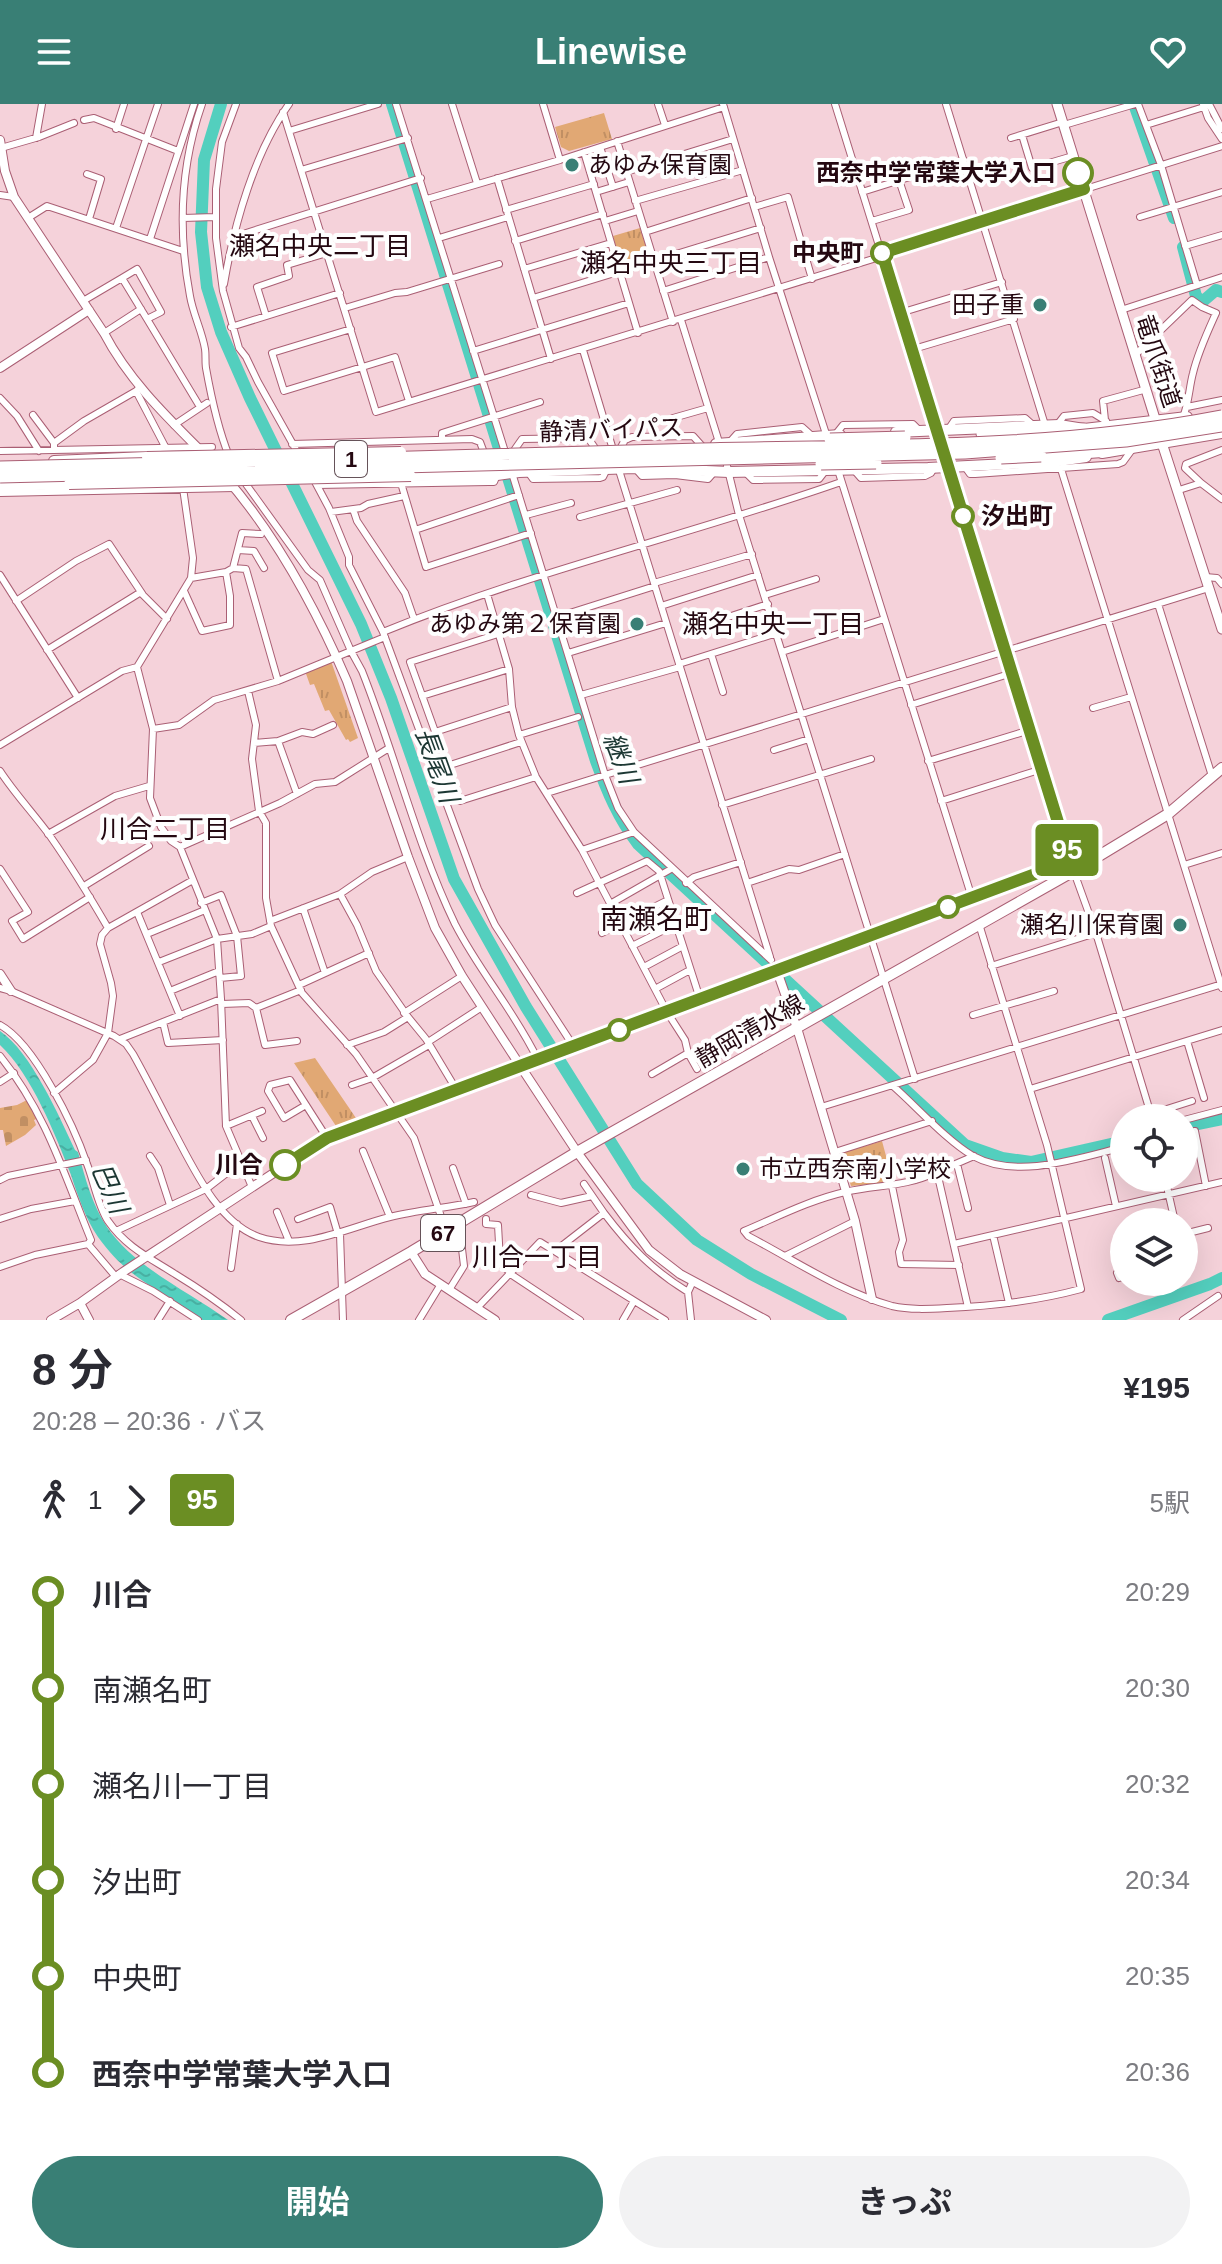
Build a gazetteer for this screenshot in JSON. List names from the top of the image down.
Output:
{
  "streets": {
    "highway": ["静清バイパス", "1"],
    "main road": ["竜爪街道", "静岡清水線", "67"]
  },
  "crossings": [
    ["竜爪街道", "1"],
    ["静清バイパス", "1"]
  ],
  "districts": [
    "瀬名中央二丁目",
    "瀬名中央三丁目",
    "瀬名中央一丁目",
    "川合二丁目",
    "南瀬名町",
    "川合一丁目"
  ],
  "water": ["継川", "長尾川", "巴川"],
  "places": [
    "あゆみ保育園",
    "西奈中学常葉大学入口",
    "中央町",
    "田子重",
    "汐出町",
    "あゆみ第２保育園",
    "瀬名川保育園",
    "川合",
    "市立西奈南小学校"
  ],
  "lines": ["bus line 95"],
  "page": {
    "header": "Linewise",
    "on_map": "95",
    "heading": ["8 分", "20:28 – 20:36 · バス", "¥195"],
    "legs": ["1", "95", "5駅"],
    "list": [
      {
        "name": "川合",
        "value": "20:29"
      },
      {
        "name": "南瀬名町",
        "value": "20:30"
      },
      {
        "name": "瀬名川一丁目",
        "value": "20:32"
      },
      {
        "name": "汐出町",
        "value": "20:34"
      },
      {
        "name": "中央町",
        "value": "20:35"
      },
      {
        "name": "西奈中学常葉大学入口",
        "value": "20:36"
      }
    ],
    "buttons": ["開始", "きっぷ"]
  }
}
